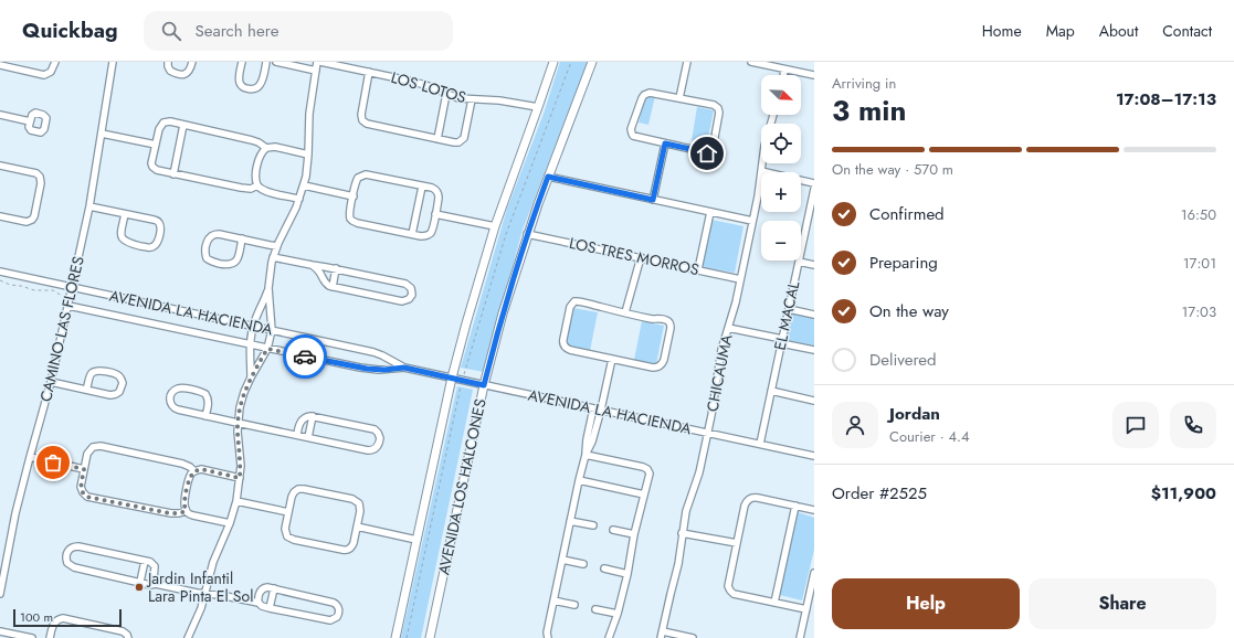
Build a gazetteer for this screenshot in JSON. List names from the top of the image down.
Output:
{
  "streets": {
    "street": [
      "LOS LOTOS",
      "LOS TRES MORROS",
      "AVENIDA LA HACIENDA",
      "EL MACAL",
      "CAMINO LAS FLORES",
      "CHICAUMA",
      "AVENIDA LOS HALCONES"
    ]
  },
  "crossings": [
    ["LOS TRES MORROS", "CHICAUMA"],
    ["LOS TRES MORROS", "AVENIDA LOS HALCONES"],
    ["AVENIDA LA HACIENDA", "EL MACAL"],
    ["AVENIDA LA HACIENDA", "CAMINO LAS FLORES"],
    ["AVENIDA LA HACIENDA", "CHICAUMA"],
    ["AVENIDA LA HACIENDA", "AVENIDA LOS HALCONES"]
  ],
  "places": ["Jardin Infantil Lara Pinta El Sol"],
  "scale_bar": "100 m",
  "north": "bottom right",
  "page": {
    "header": "Quickbag",
    "search": "Search here",
    "nav": [
      "Home",
      "Map",
      "About",
      "Contact"
    ],
    "heading": ["3 min", "Arriving in", "17:08–17:13"],
    "panel": [
      "Jordan",
      "Courier · 4.4",
      "Order #2525",
      "$11,900"
    ],
    "map_buttons": ["+", "−"],
    "bar": "On the way · 570 m",
    "list": [
      ["Confirmed", "16:50"],
      ["Preparing", "17:01"],
      ["On the way", "17:03"],
      "Delivered"
    ],
    "buttons": ["Help", "Share"],
    "scale": "100 m"
  }
}
